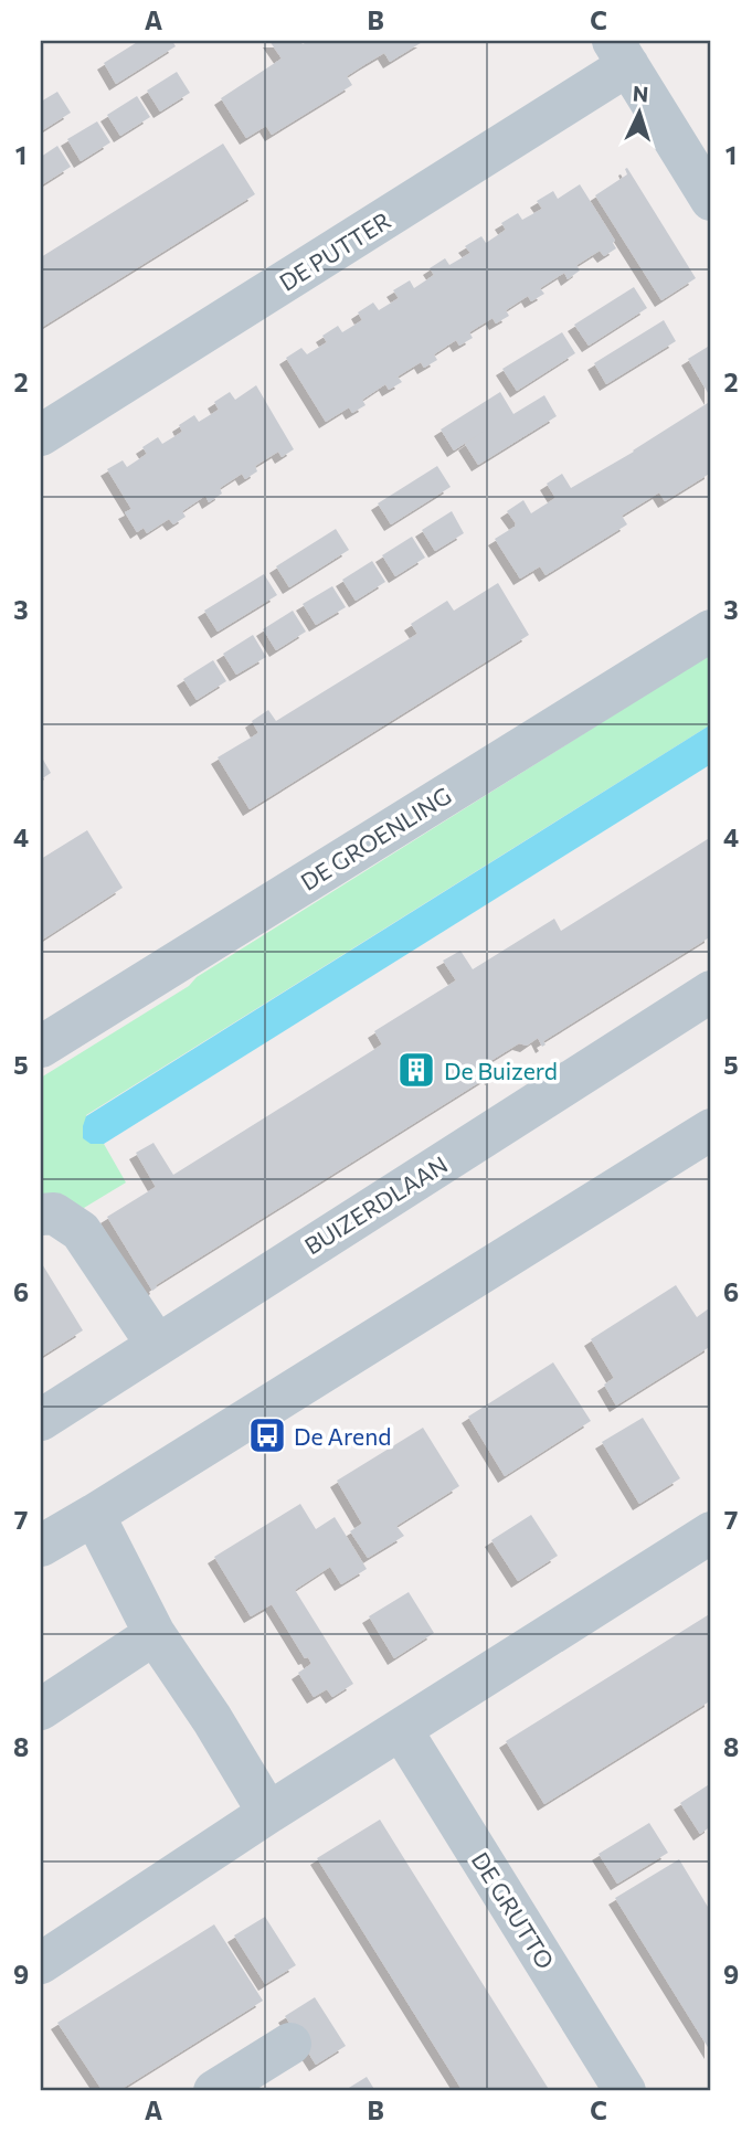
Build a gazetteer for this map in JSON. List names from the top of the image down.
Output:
{
  "streets": {
    "street": [
      "DE PUTTER",
      "DE GROENLING",
      "BUIZERDLAAN",
      "DE GRUTTO"
    ]
  },
  "places": {
    "building": ["De Buizerd"],
    "bus stop": ["De Arend"]
  },
  "north": "top",
  "grid": {
    "columns": ["A", "B", "C"],
    "rows": [
      "1",
      "2",
      "3",
      "4",
      "5",
      "6",
      "7",
      "8",
      "9"
    ]
  }
}
